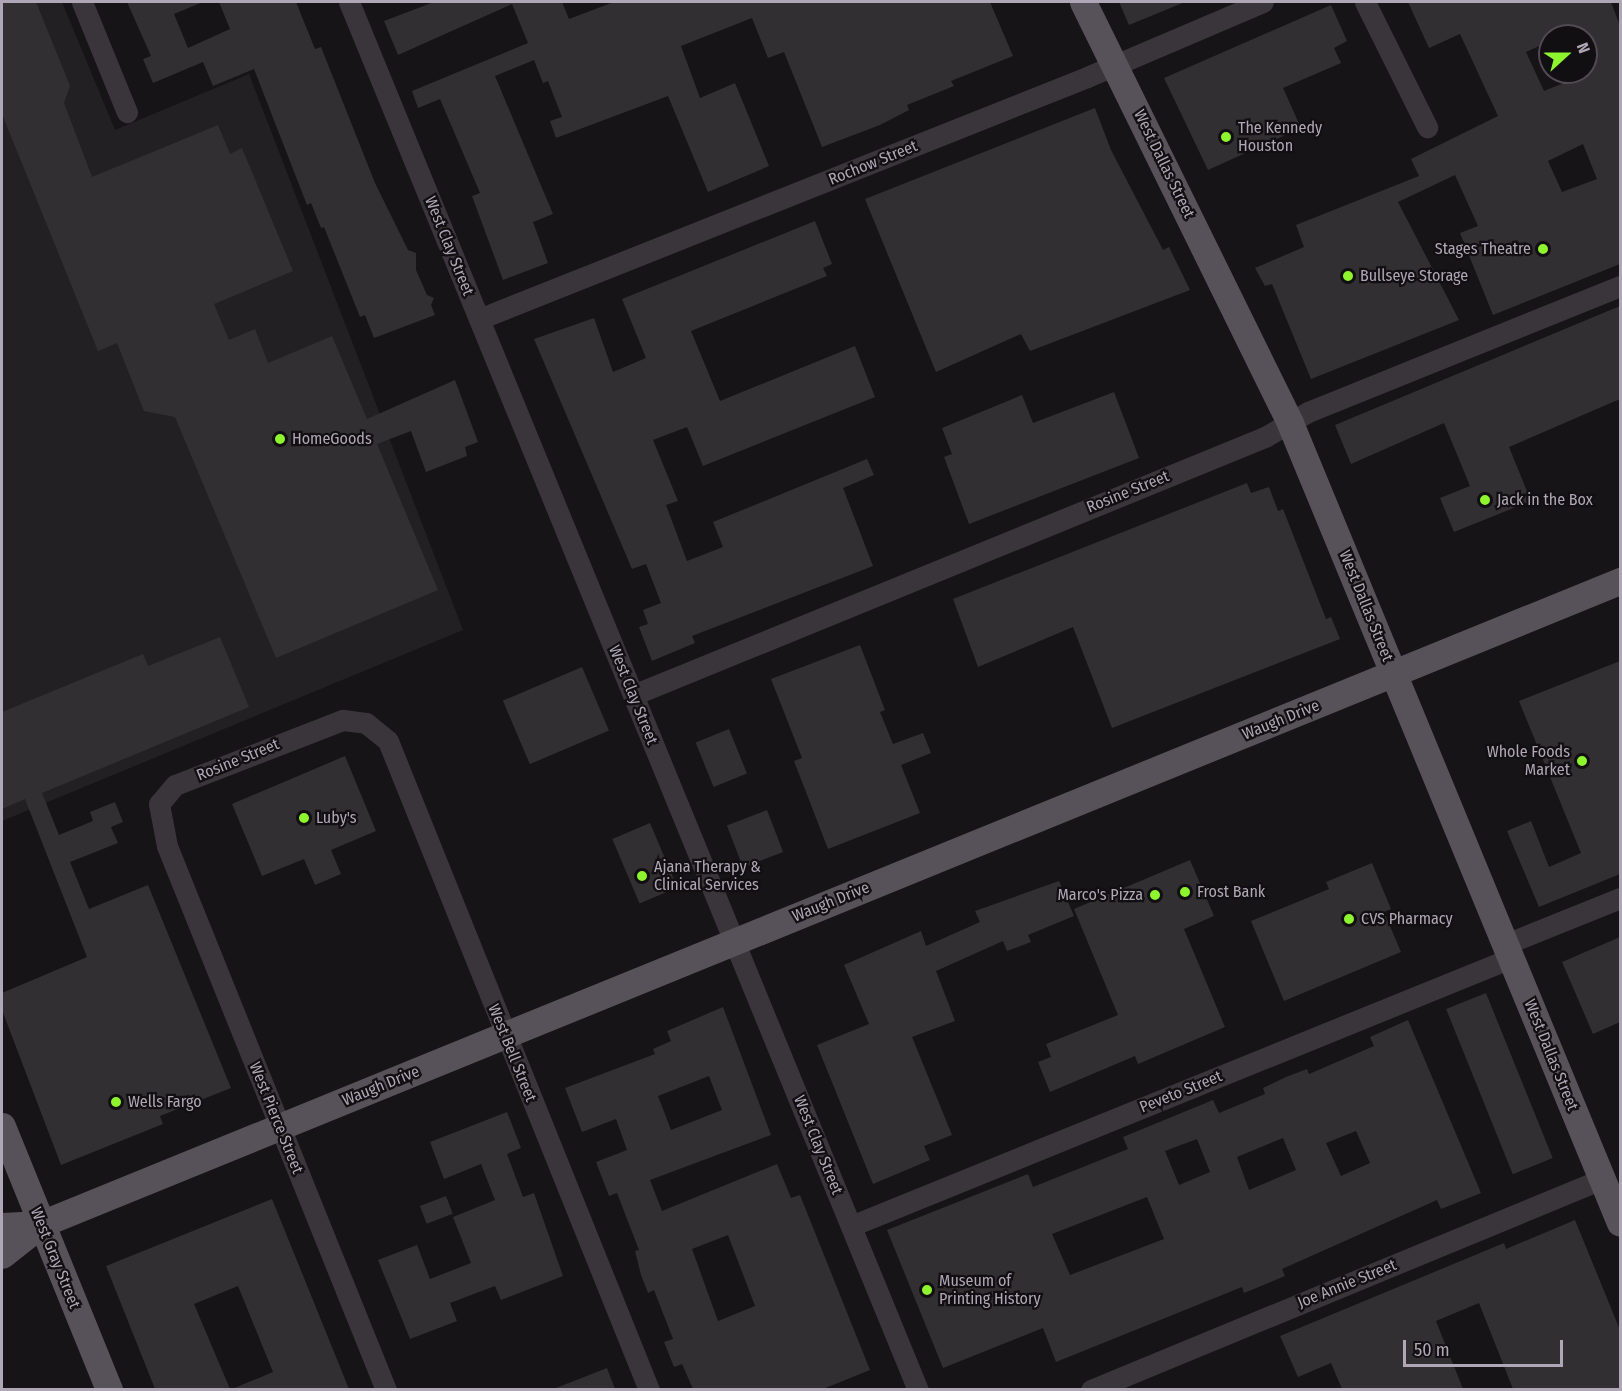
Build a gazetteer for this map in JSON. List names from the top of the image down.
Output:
{
  "streets": {
    "main road": ["West Dallas Street", "Waugh Drive", "West Gray Street"],
    "street": [
      "Rochow Street",
      "West Clay Street",
      "Rosine Street",
      "West Bell Street",
      "Peveto Street",
      "West Pierce Street",
      "Joe Annie Street"
    ]
  },
  "crossings": [
    ["Rochow Street", "West Dallas Street"],
    ["Rochow Street", "West Clay Street"],
    ["West Dallas Street", "Rosine Street"],
    ["West Dallas Street", "Waugh Drive"],
    ["West Dallas Street", "Peveto Street"],
    ["West Dallas Street", "Joe Annie Street"],
    ["West Clay Street", "Rosine Street"],
    ["West Clay Street", "Waugh Drive"],
    ["West Clay Street", "Peveto Street"],
    ["Rosine Street", "West Bell Street"],
    ["Rosine Street", "West Pierce Street"],
    ["Waugh Drive", "West Bell Street"],
    ["Waugh Drive", "West Pierce Street"],
    ["Waugh Drive", "West Gray Street"]
  ],
  "places": [
    "The Kennedy Houston",
    "Stages Theatre",
    "Bullseye Storage",
    "HomeGoods",
    "Jack in the Box",
    "Whole Foods Market",
    "Luby's",
    "Ajana Therapy & Clinical Services",
    "Frost Bank",
    "Marco's Pizza",
    "CVS Pharmacy",
    "Wells Fargo",
    "Museum of Printing History"
  ],
  "scale_bar": "50 m",
  "north": "right"
}
